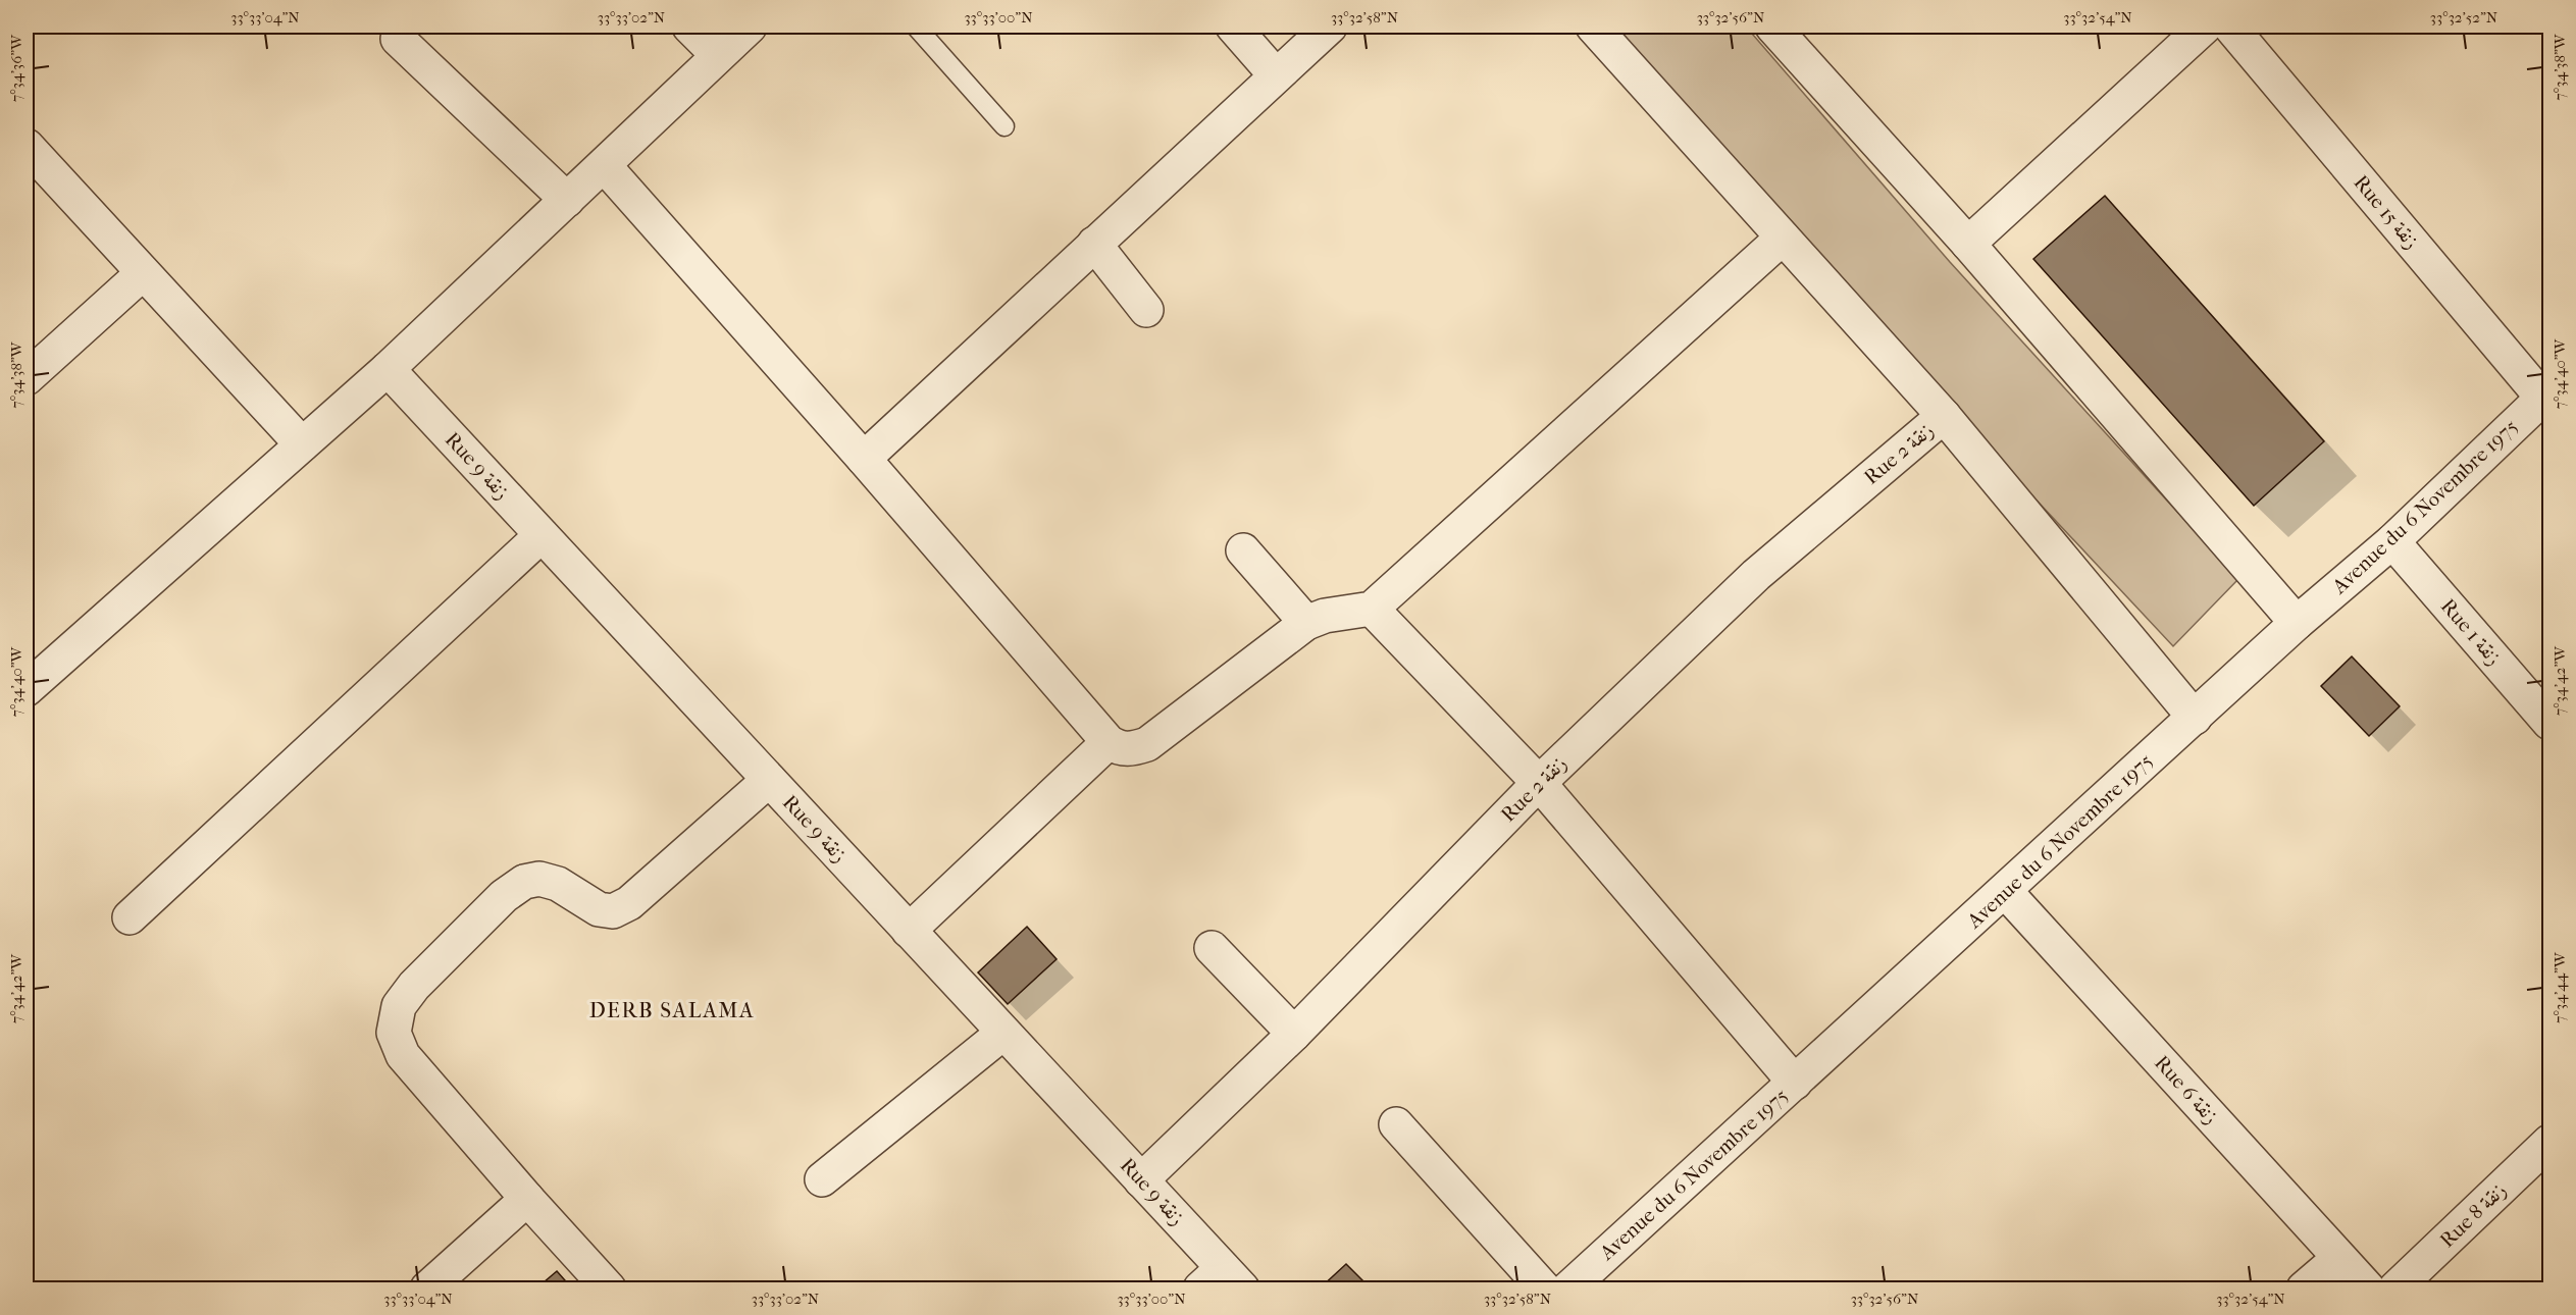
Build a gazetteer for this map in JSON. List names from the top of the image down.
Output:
{
  "streets": {
    "street": [
      "Rue 15 زنقة",
      "Rue 2 زنقة",
      "Rue 9 زنقة",
      "Avenue du 6 Novembre 1975",
      "Rue 1 زنقة",
      "Rue 6 زنقة",
      "Rue 8 زنقة"
    ]
  },
  "crossings": [
    ["Rue 15 زنقة", "Avenue du 6 Novembre 1975"],
    ["Rue 2 زنقة", "Rue 9 زنقة"],
    ["Avenue du 6 Novembre 1975", "Rue 1 زنقة"],
    ["Avenue du 6 Novembre 1975", "Rue 6 زنقة"]
  ],
  "districts": ["DERB SALAMA"],
  "coordinates": [
    "33°33'04\"N",
    "33°33'02\"N",
    "33°33'00\"N",
    "33°32'58\"N",
    "33°32'56\"N",
    "33°32'54\"N",
    "33°32'52\"N",
    "7°34'38\"W",
    "7°34'36\"W",
    "7°34'40\"W",
    "7°34'42\"W",
    "7°34'44\"W"
  ]
}
